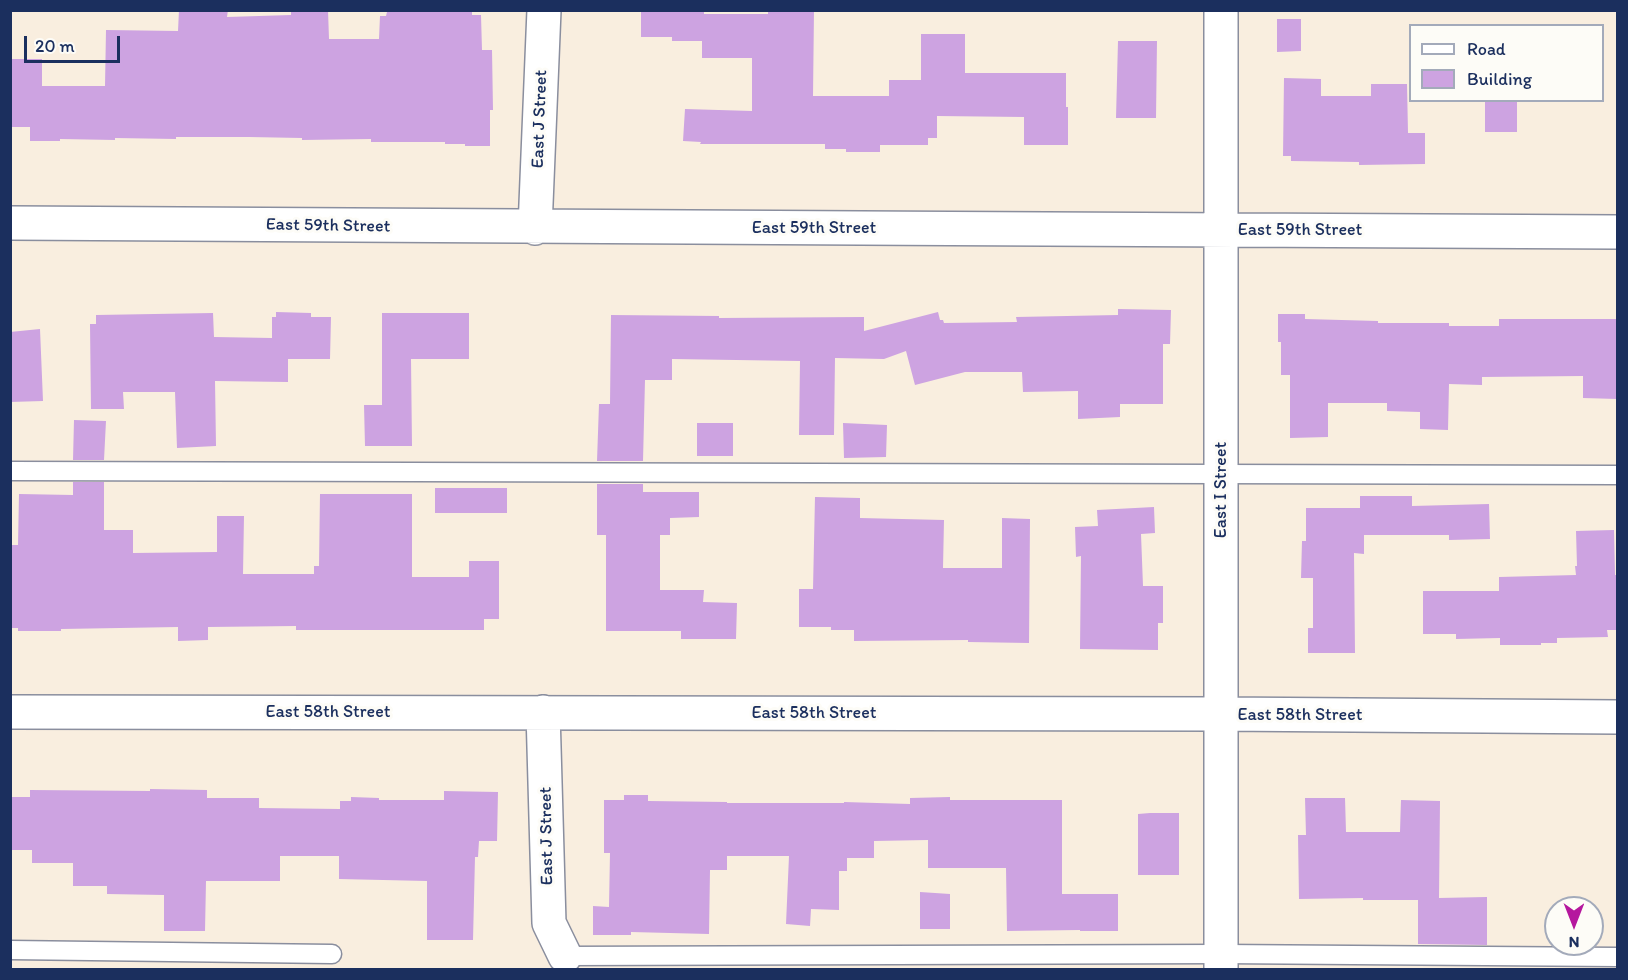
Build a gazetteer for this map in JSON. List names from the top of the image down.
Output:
{
  "streets": {
    "street": [
      "East J Street",
      "East 59th Street",
      "East I Street",
      "East 58th Street"
    ]
  },
  "crossings": [
    ["East J Street", "East 59th Street"],
    ["East J Street", "East 58th Street"],
    ["East 59th Street", "East I Street"],
    ["East I Street", "East 58th Street"]
  ],
  "legend": ["Road", "Building"],
  "scale_bar": "20 m",
  "north": "bottom"
}
